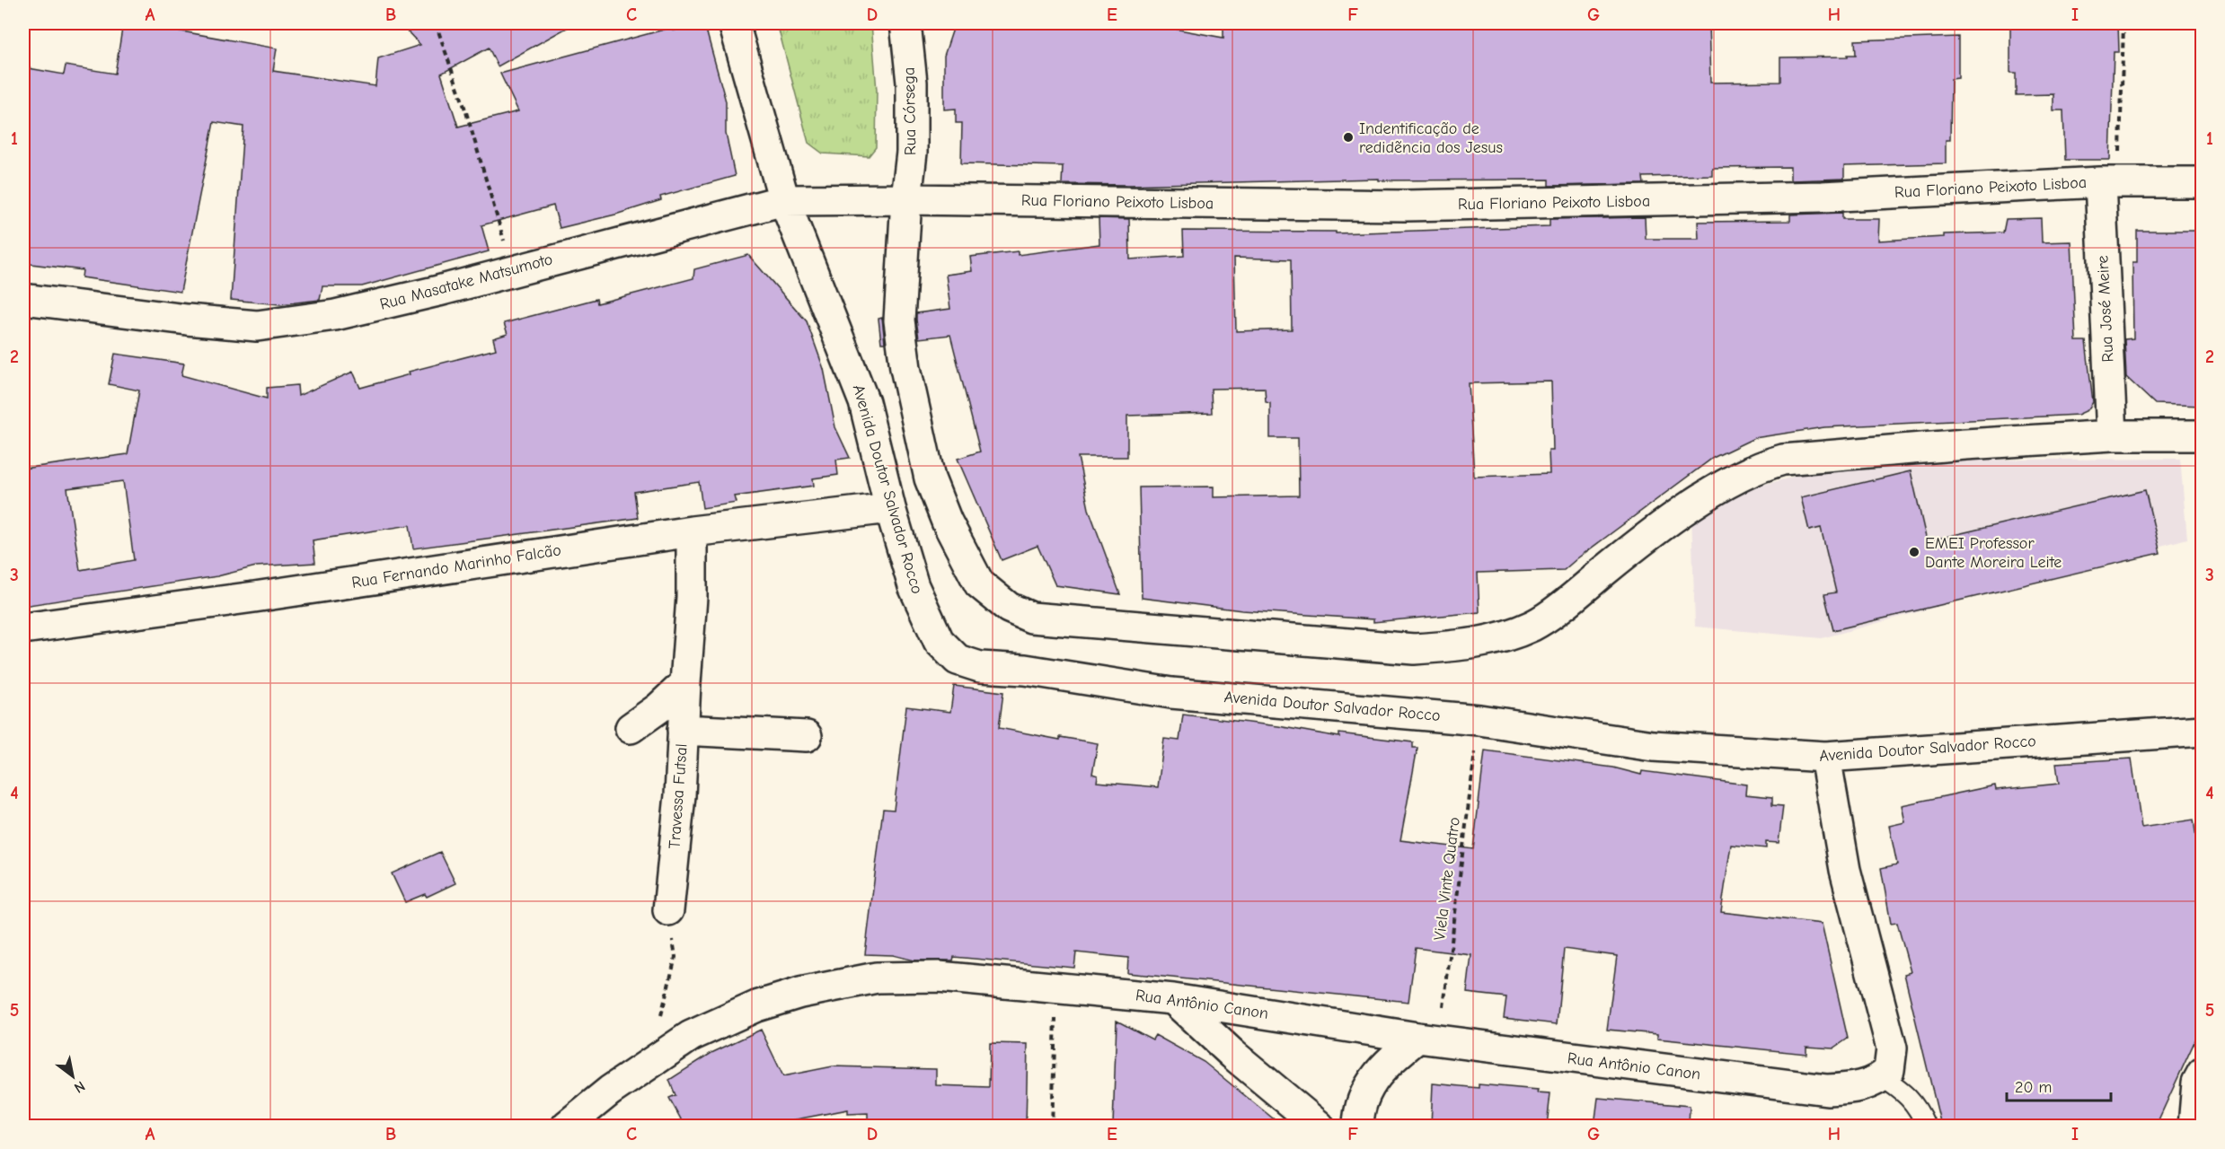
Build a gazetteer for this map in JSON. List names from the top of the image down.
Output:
{
  "streets": {
    "street": [
      "Rua Córsega",
      "Rua Floriano Peixoto Lisboa",
      "Rua Masatake Matsumoto",
      "Rua José Meire",
      "Avenida Doutor Salvador Rocco",
      "Rua Fernando Marinho Falcão",
      "Travessa Futsal",
      "Rua Antônio Canon"
    ],
    "path": ["Viela Vinte Quatro"]
  },
  "crossings": [
    ["Rua Córsega", "Rua Floriano Peixoto Lisboa"],
    ["Rua Córsega", "Rua Masatake Matsumoto"],
    ["Rua Floriano Peixoto Lisboa", "Rua Masatake Matsumoto"],
    ["Rua Floriano Peixoto Lisboa", "Rua José Meire"],
    ["Rua Masatake Matsumoto", "Avenida Doutor Salvador Rocco"],
    ["Avenida Doutor Salvador Rocco", "Rua Fernando Marinho Falcão"],
    ["Avenida Doutor Salvador Rocco", "Viela Vinte Quatro"],
    ["Rua Fernando Marinho Falcão", "Travessa Futsal"],
    ["Viela Vinte Quatro", "Rua Antônio Canon"]
  ],
  "places": ["Indentificação de redidẽncia dos Jesus", "EMEI Professor Dante Moreira Leite"],
  "scale_bar": "20 m",
  "north": "bottom right",
  "grid": {
    "columns": [
      "A",
      "B",
      "C",
      "D",
      "E",
      "F",
      "G",
      "H",
      "I"
    ],
    "rows": [
      "1",
      "2",
      "3",
      "4",
      "5"
    ]
  }
}
